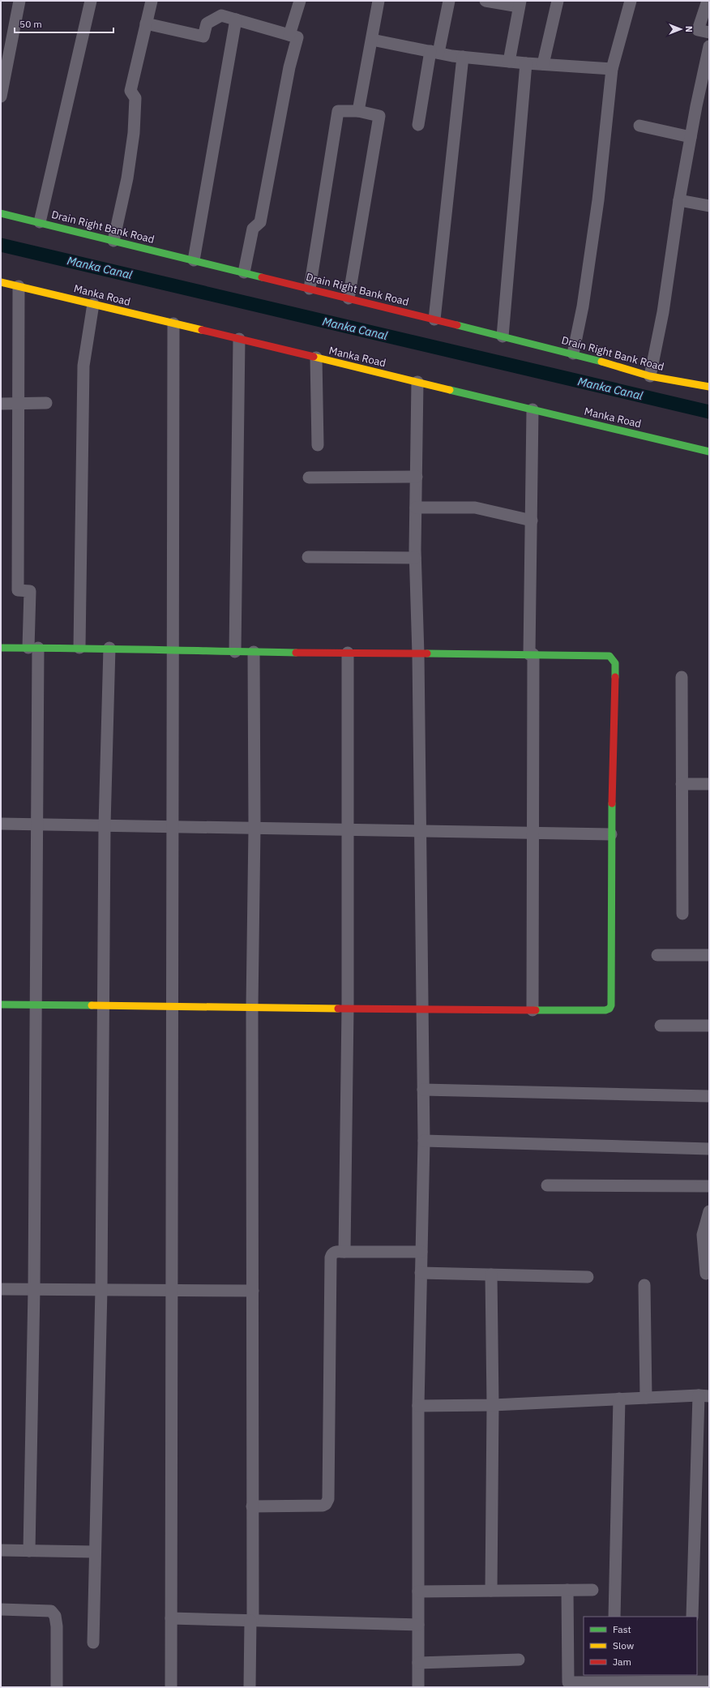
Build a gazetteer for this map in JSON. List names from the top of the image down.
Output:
{
  "streets": {
    "street": ["Drain Right Bank Road", "Manka Road"]
  },
  "water": ["Manka Canal"],
  "legend": ["Fast", "Slow", "Jam"],
  "scale_bar": "50 m",
  "north": "right"
}
